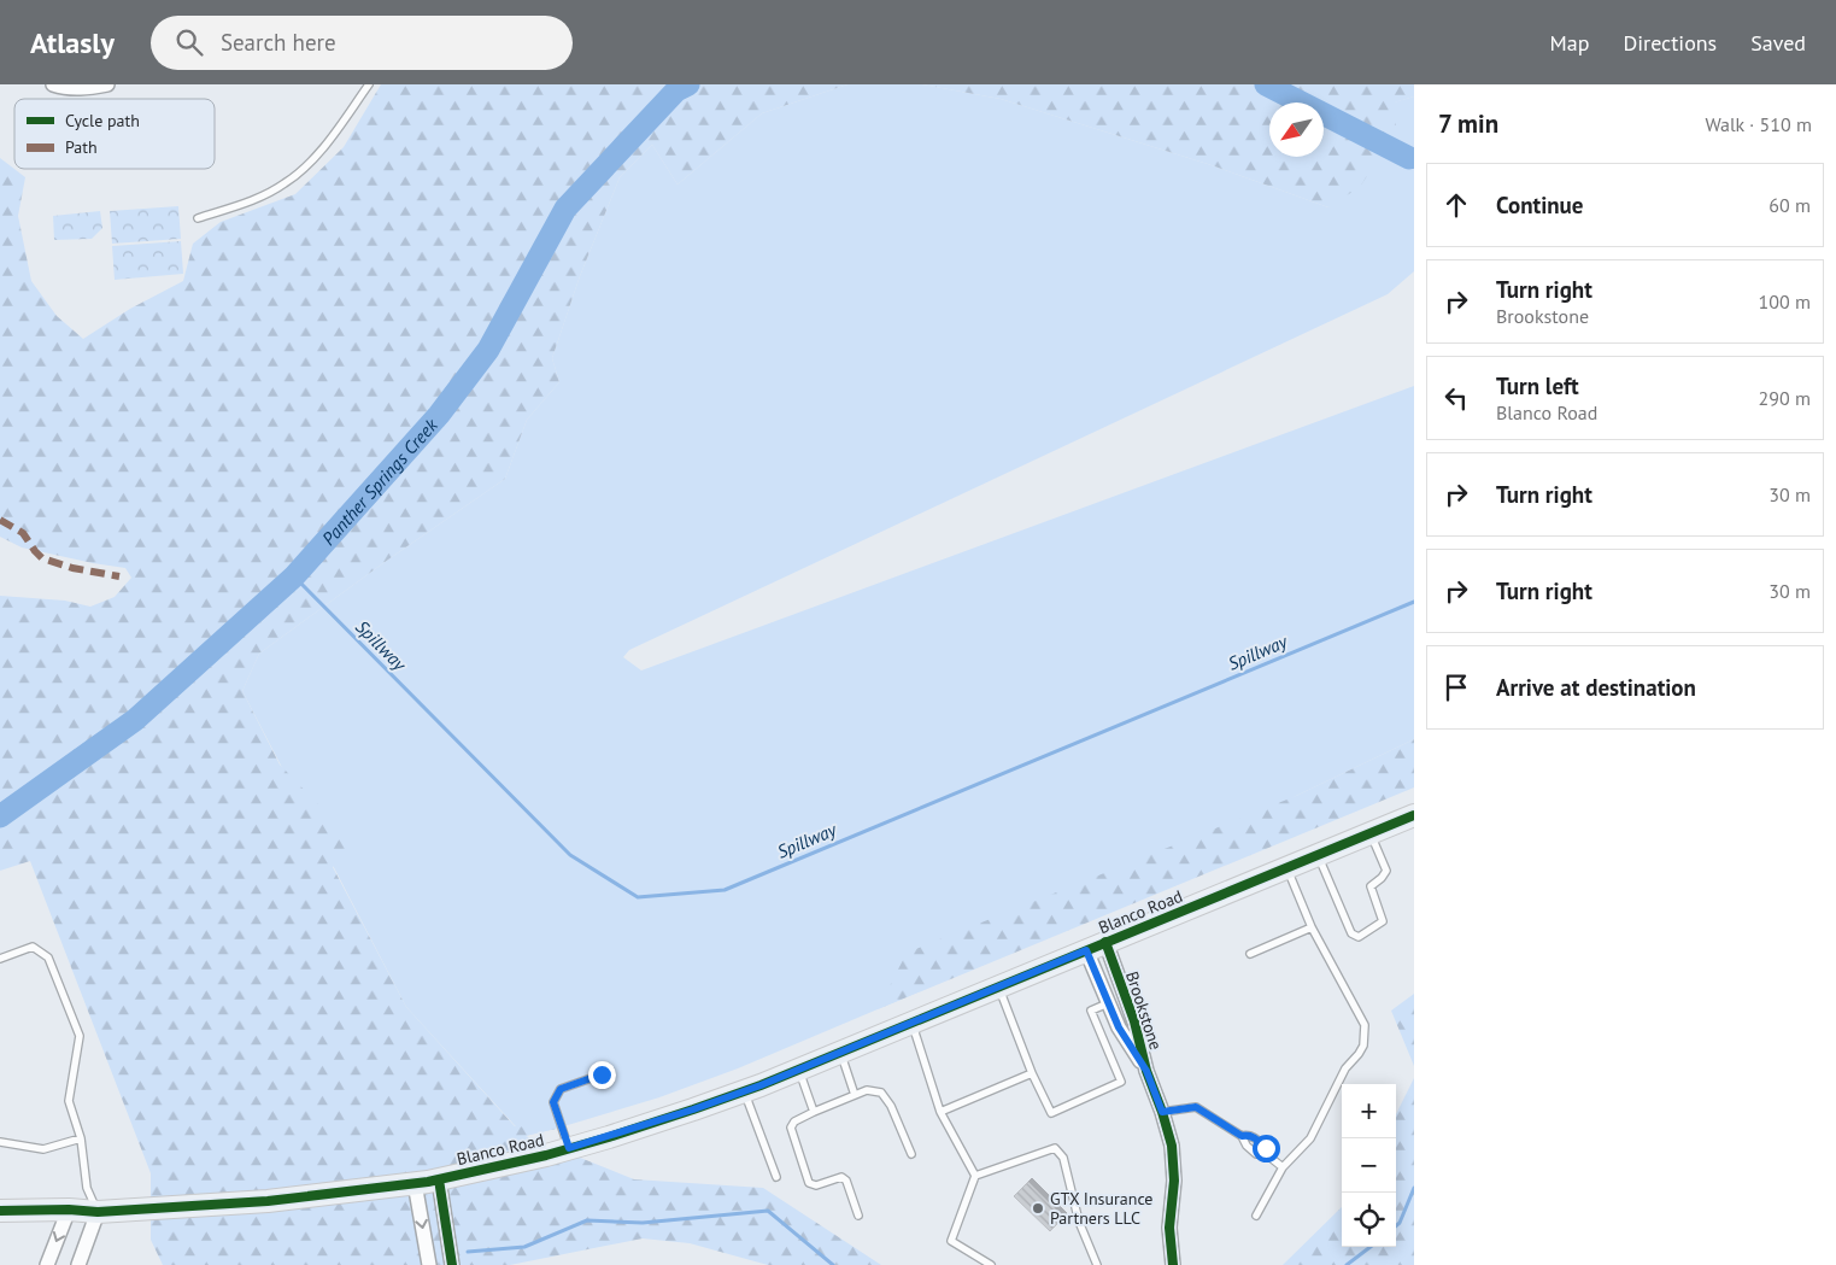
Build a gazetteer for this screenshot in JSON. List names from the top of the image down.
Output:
{
  "streets": {
    "main road": ["Blanco Road"],
    "street": ["Brookstone"]
  },
  "crossings": [
    ["Blanco Road", "Brookstone"]
  ],
  "water": ["Panther Springs Creek", "Spillway"],
  "places": ["GTX Insurance Partners LLC"],
  "legend": ["Cycle path", "Path"],
  "north": "bottom left",
  "page": {
    "header": "Atlasly",
    "search": "Search here",
    "nav": ["Map", "Directions", "Saved"],
    "heading": ["7 min", "Walk · 510 m"],
    "list": [
      ["Continue", "60 m"],
      ["Turn right", "Brookstone", "100 m"],
      ["Turn left", "Blanco Road", "290 m"],
      ["Turn right", "30 m"],
      ["Turn right", "30 m"],
      "Arrive at destination"
    ],
    "map_buttons": ["+", "−"]
  }
}
